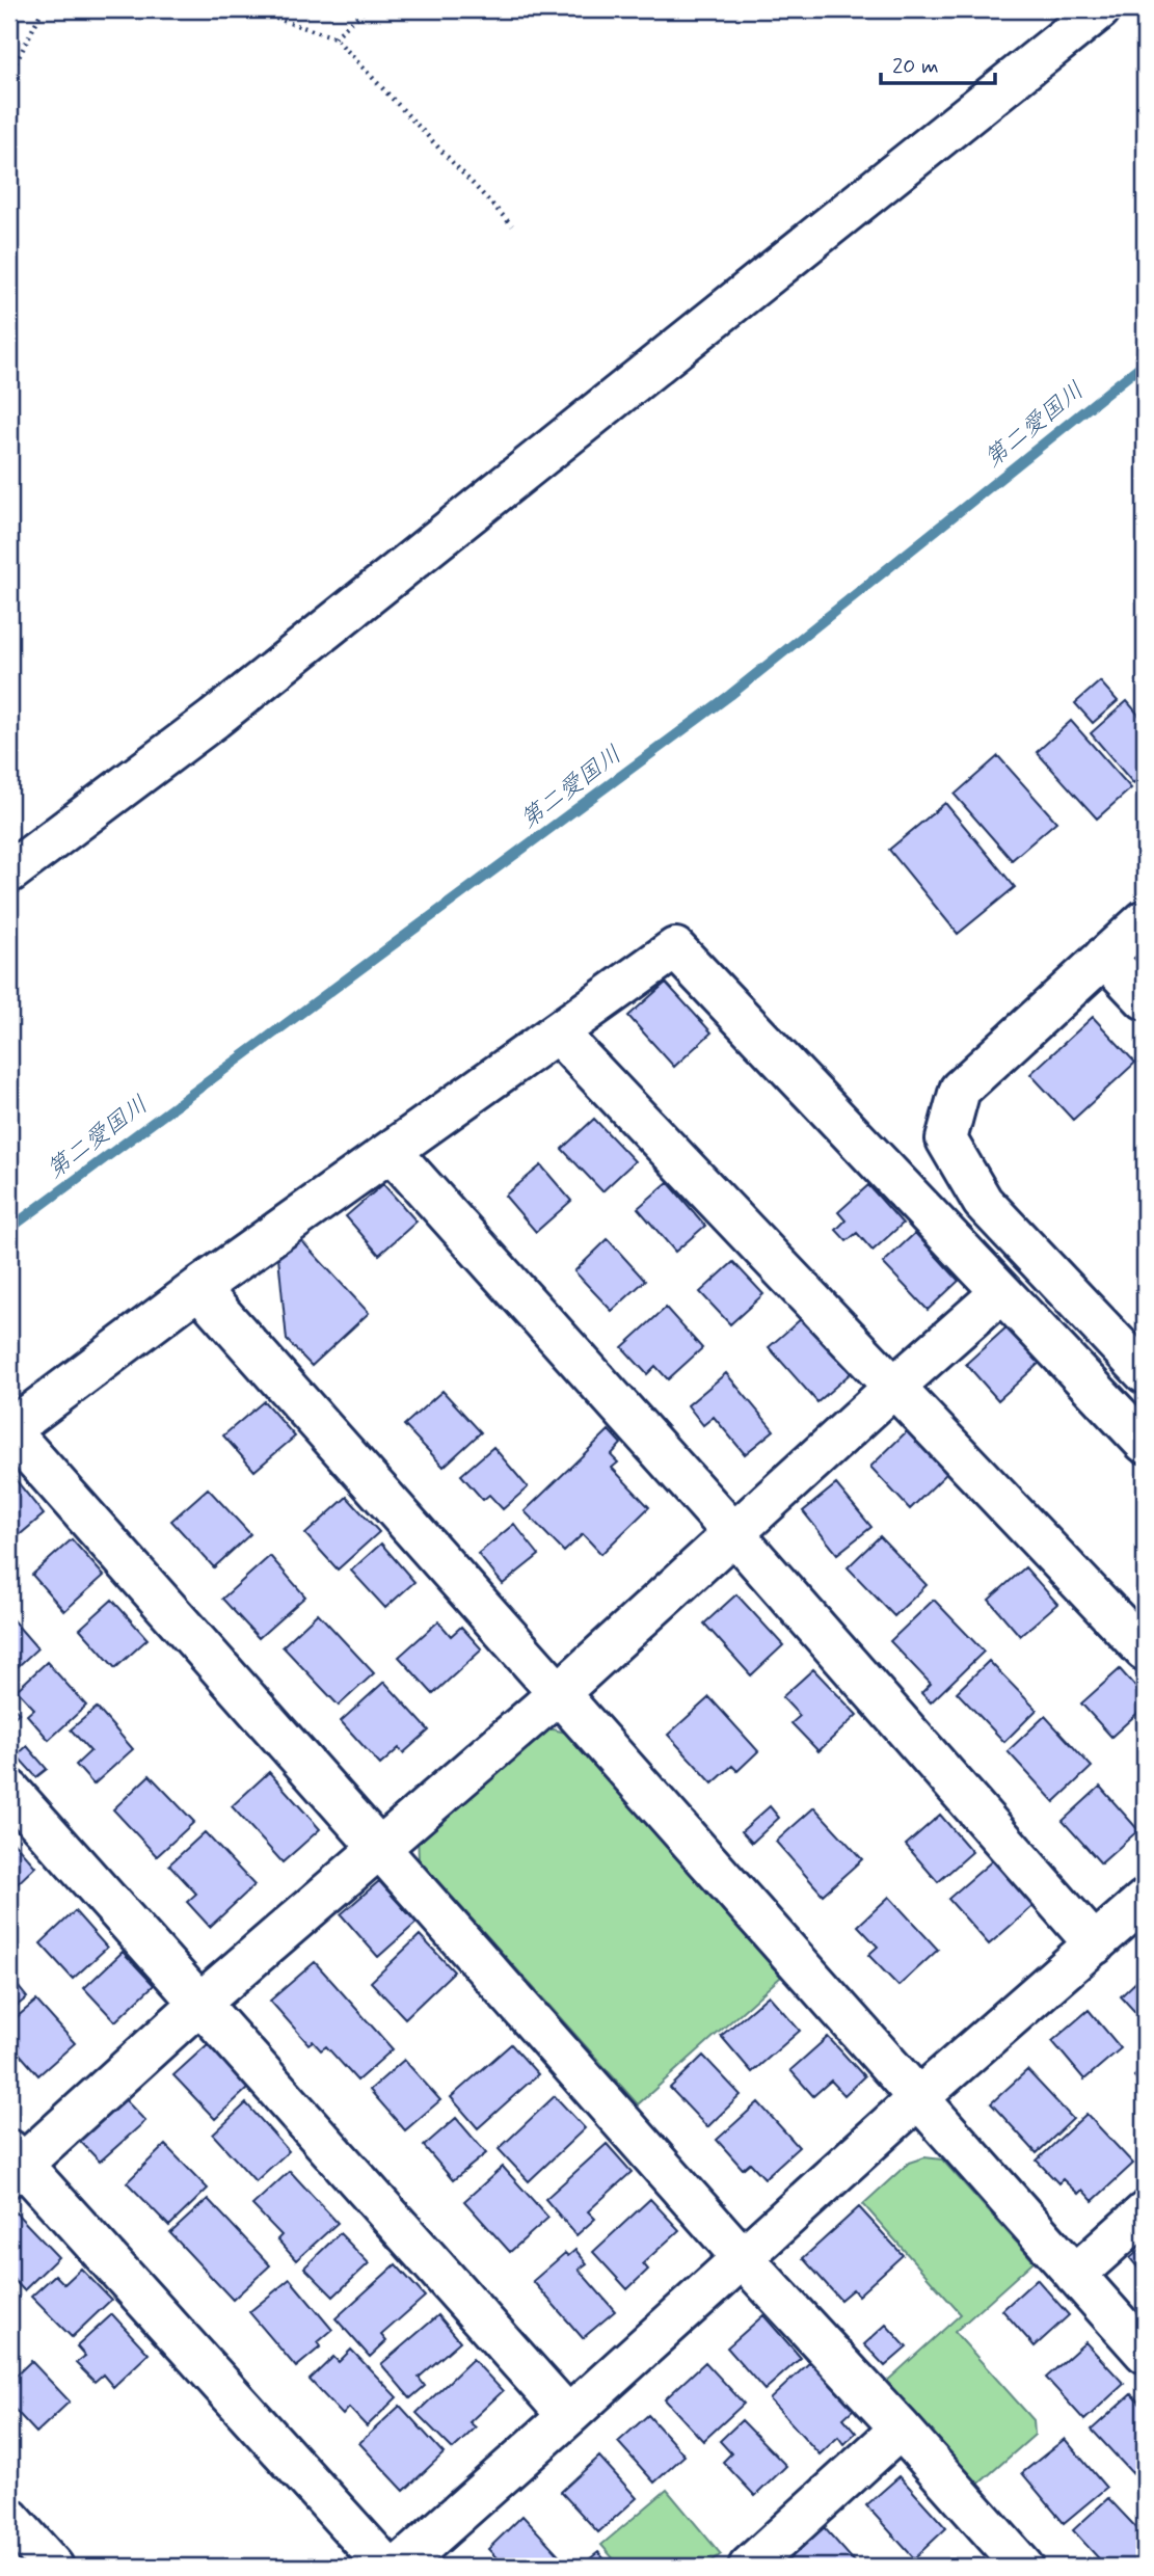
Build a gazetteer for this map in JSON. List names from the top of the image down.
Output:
{
  "water": ["第二愛国川"],
  "scale_bar": "20 m"
}
